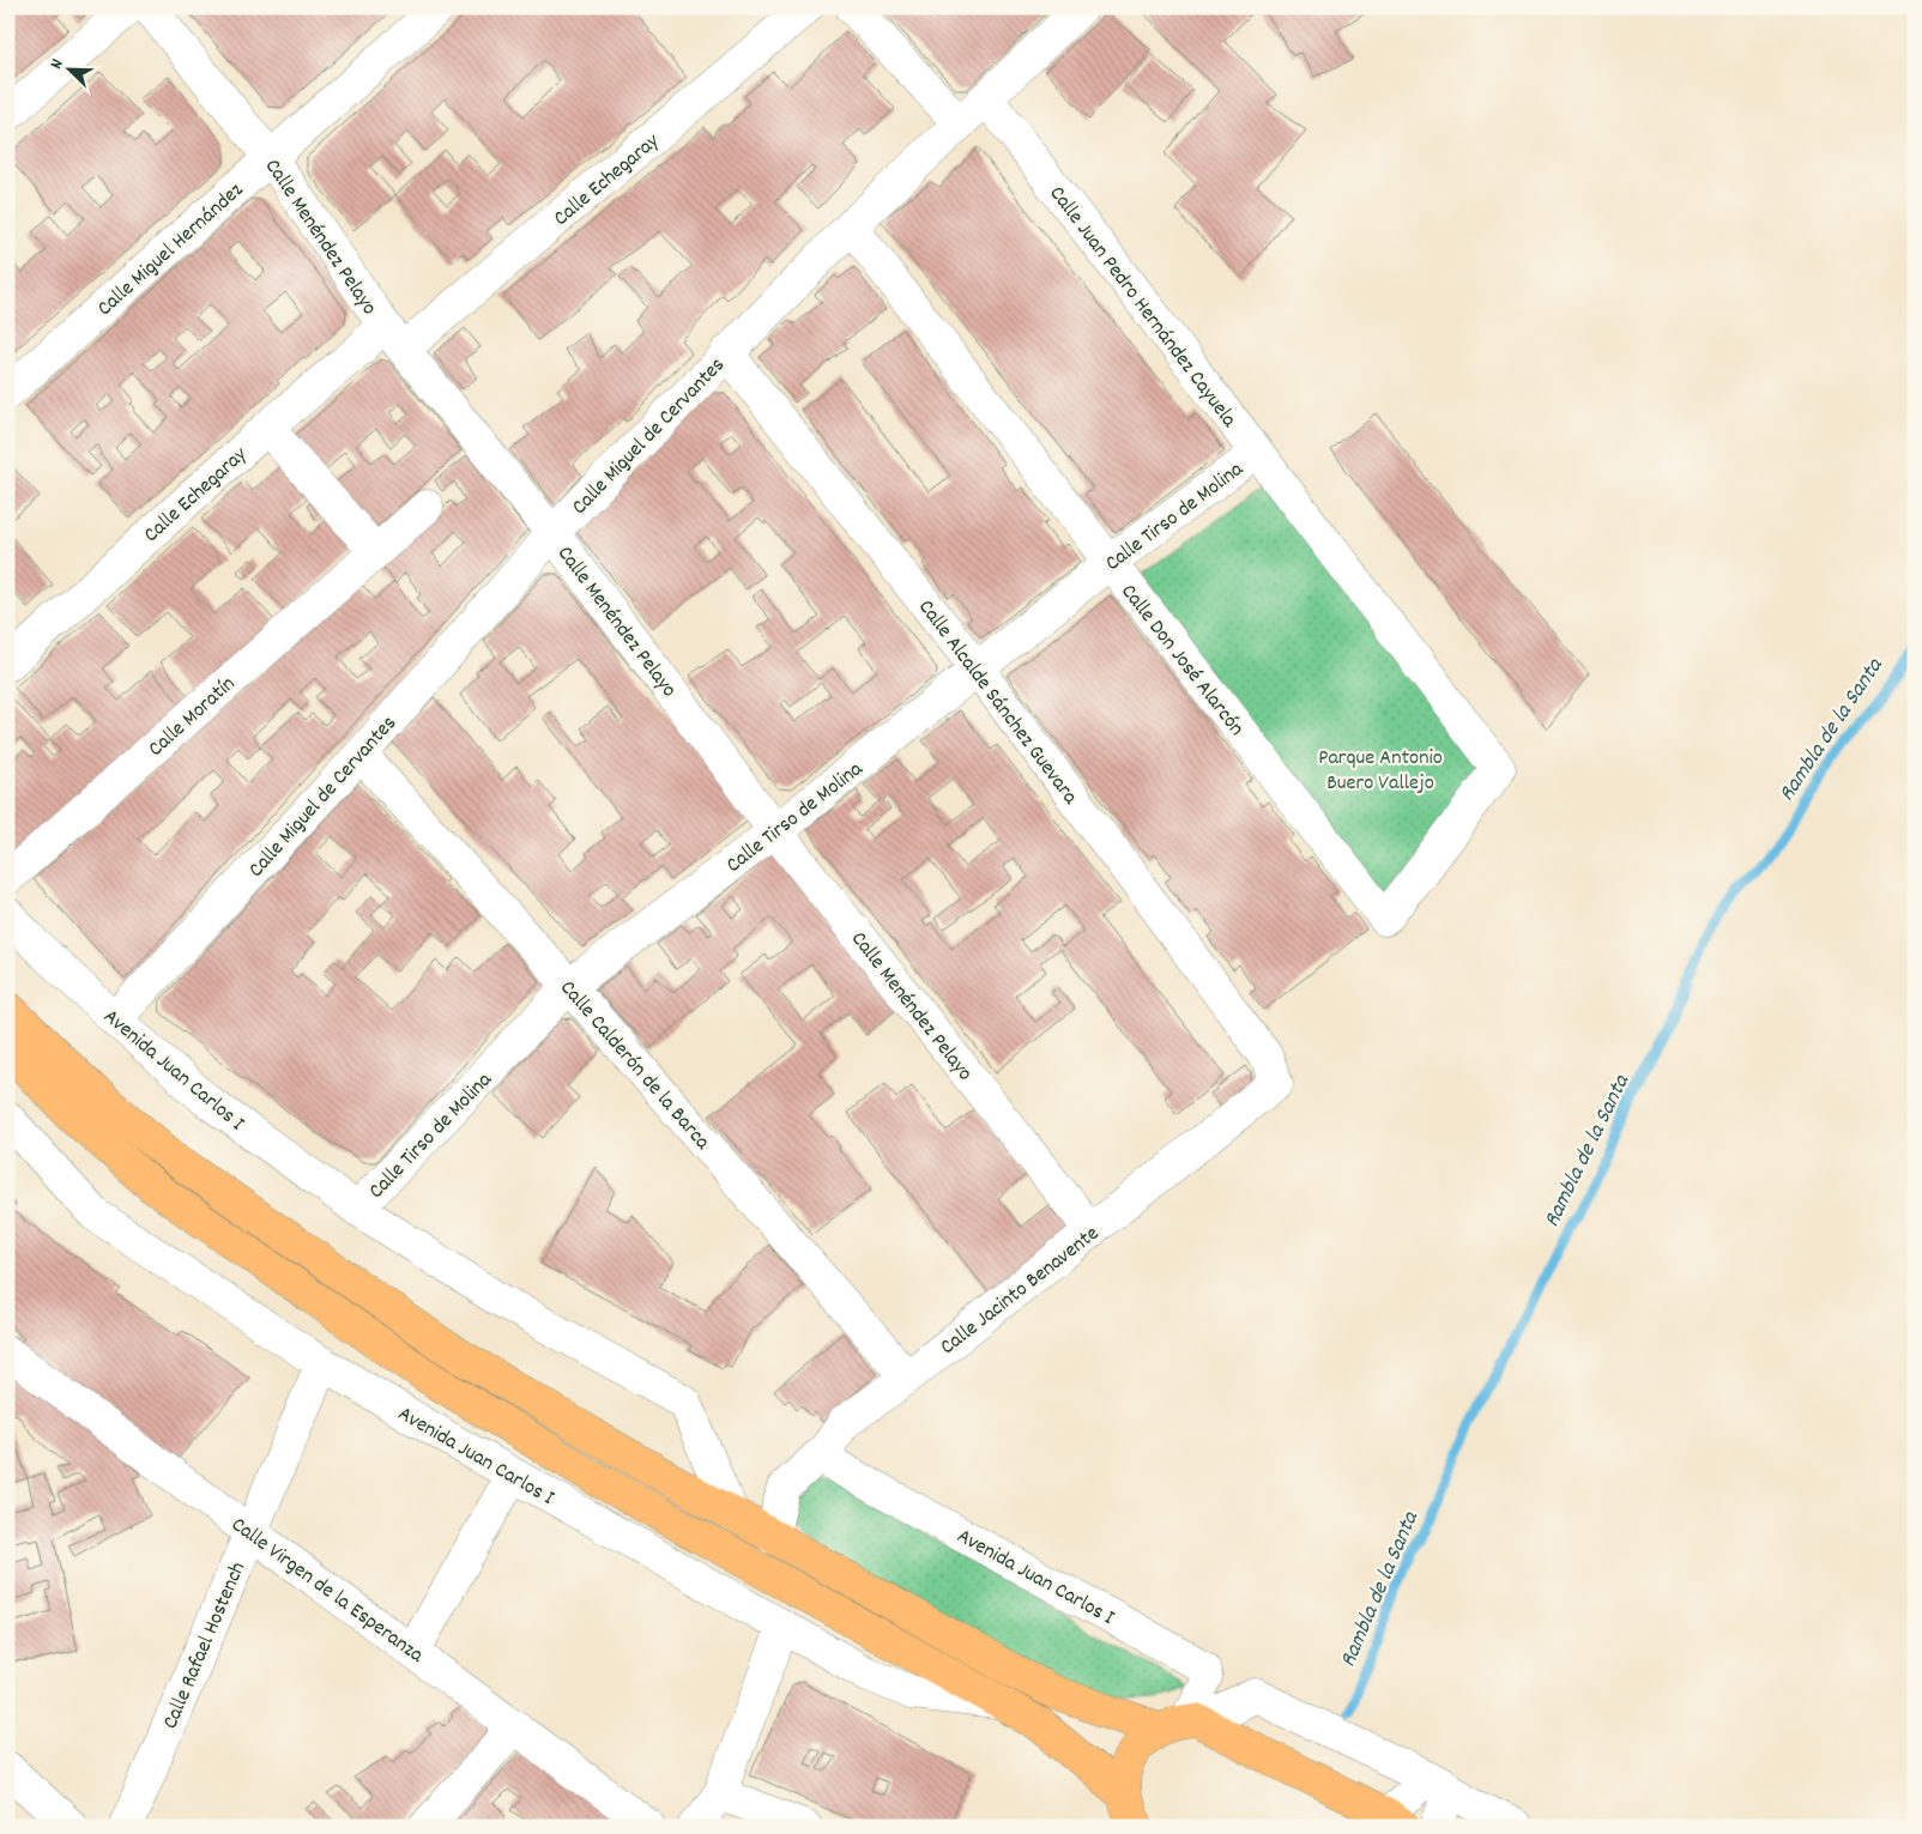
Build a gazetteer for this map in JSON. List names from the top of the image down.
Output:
{
  "streets": {
    "street": [
      "Calle Echegaray",
      "Calle Menéndez Pelayo",
      "Calle Miguel Hernández",
      "Calle Juan Pedro Hernández Cayuela",
      "Calle Miguel de Cervantes",
      "Calle Tirso de Molina",
      "Calle Don José Alarcón",
      "Calle Alcalde Sánchez Guevara",
      "Calle Moratín",
      "Calle Calderón de la Barca",
      "Avenida Juan Carlos I",
      "Calle Jacinto Benavente",
      "Calle Virgen de la Esperanza",
      "Calle Rafael Hostench"
    ]
  },
  "crossings": [
    ["Calle Echegaray", "Calle Menéndez Pelayo"],
    ["Calle Menéndez Pelayo", "Calle Miguel Hernández"],
    ["Calle Menéndez Pelayo", "Calle Miguel de Cervantes"],
    ["Calle Menéndez Pelayo", "Calle Tirso de Molina"],
    ["Calle Menéndez Pelayo", "Calle Jacinto Benavente"],
    ["Calle Juan Pedro Hernández Cayuela", "Calle Miguel de Cervantes"],
    ["Calle Juan Pedro Hernández Cayuela", "Calle Tirso de Molina"],
    ["Calle Juan Pedro Hernández Cayuela", "Calle Don José Alarcón"],
    ["Calle Miguel de Cervantes", "Calle Don José Alarcón"],
    ["Calle Miguel de Cervantes", "Calle Alcalde Sánchez Guevara"],
    ["Calle Miguel de Cervantes", "Calle Calderón de la Barca"],
    ["Calle Miguel de Cervantes", "Avenida Juan Carlos I"],
    ["Calle Tirso de Molina", "Calle Don José Alarcón"],
    ["Calle Tirso de Molina", "Calle Alcalde Sánchez Guevara"],
    ["Calle Tirso de Molina", "Calle Calderón de la Barca"],
    ["Calle Tirso de Molina", "Avenida Juan Carlos I"],
    ["Calle Alcalde Sánchez Guevara", "Calle Jacinto Benavente"],
    ["Calle Calderón de la Barca", "Calle Jacinto Benavente"],
    ["Avenida Juan Carlos I", "Calle Jacinto Benavente"],
    ["Avenida Juan Carlos I", "Calle Rafael Hostench"],
    ["Calle Virgen de la Esperanza", "Calle Rafael Hostench"]
  ],
  "water": ["Rambla de la Santa"],
  "parks": ["Parque Antonio Buero Vallejo"],
  "north": "top left"
}
